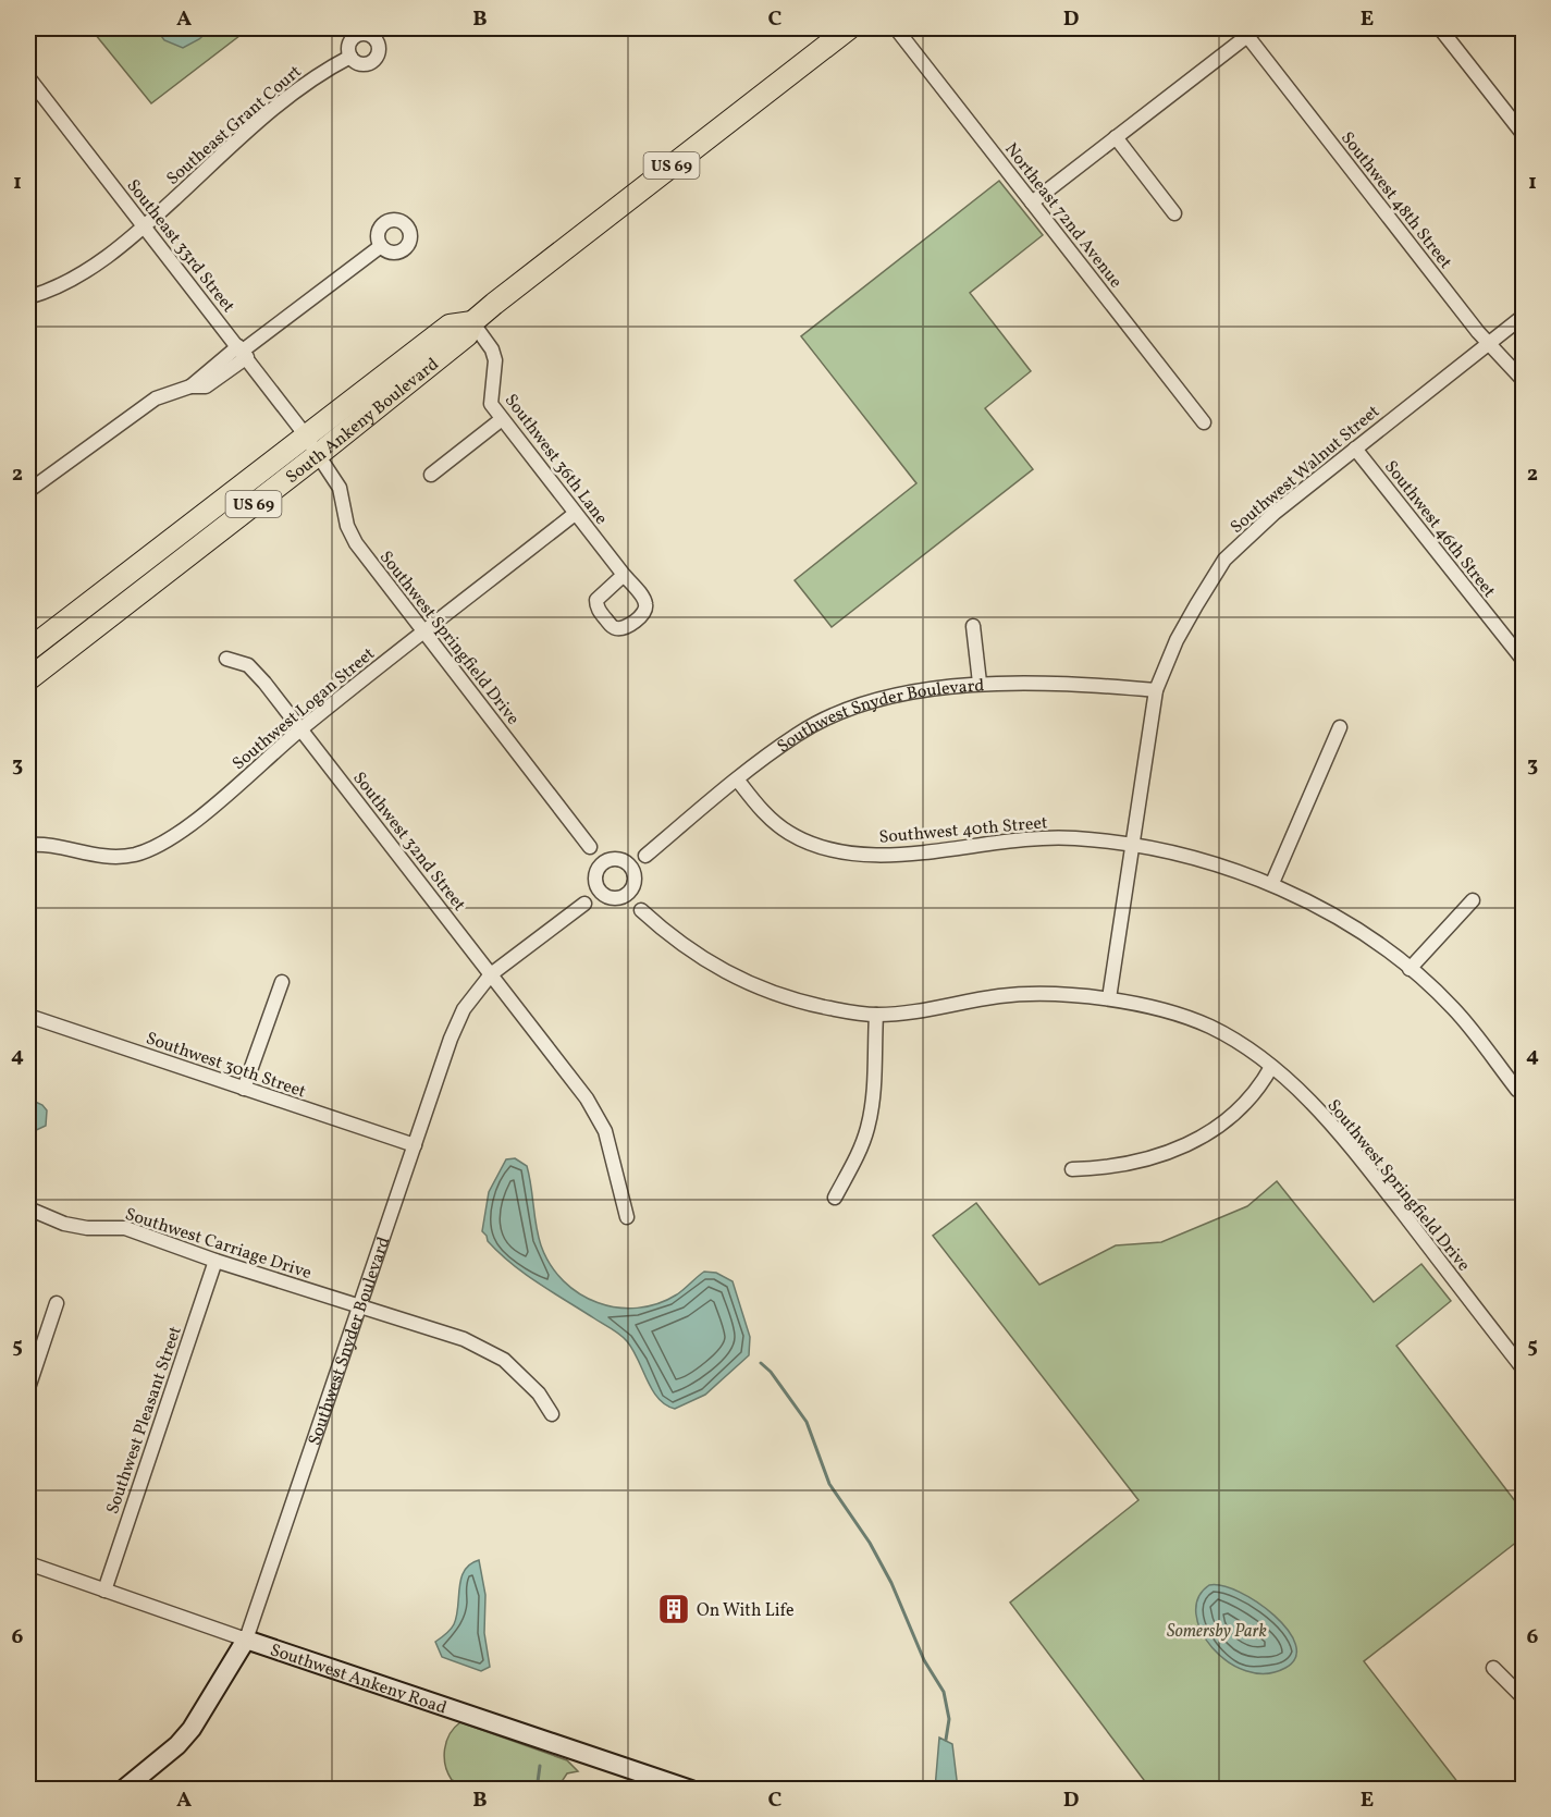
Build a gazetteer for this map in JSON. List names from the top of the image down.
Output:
{
  "streets": {
    "main road": ["US 69", "South Ankeny Boulevard"],
    "street": [
      "Southeast Grant Court",
      "Southwest 48th Street",
      "Northeast 72nd Avenue",
      "Southeast 33rd Street",
      "Southwest 36th Lane",
      "Southwest Walnut Street",
      "Southwest 46th Street",
      "Southwest Springfield Drive",
      "Southwest Logan Street",
      "Southwest Snyder Boulevard",
      "Southwest 40th Street",
      "Southwest 32nd Street",
      "Southwest 30th Street",
      "Southwest Carriage Drive",
      "Southwest Pleasant Street",
      "Southwest Ankeny Road"
    ]
  },
  "crossings": [
    ["Southeast Grant Court", "Southeast 33rd Street"],
    ["Southwest 48th Street", "Southwest Walnut Street"],
    ["Southeast 33rd Street", "South Ankeny Boulevard"],
    ["Southeast 33rd Street", "Southwest Springfield Drive"],
    ["South Ankeny Boulevard", "Southwest 36th Lane"],
    ["South Ankeny Boulevard", "Southwest Springfield Drive"],
    ["Southwest 36th Lane", "Southwest Logan Street"],
    ["Southwest Walnut Street", "Southwest 46th Street"],
    ["Southwest Walnut Street", "Southwest Springfield Drive"],
    ["Southwest Walnut Street", "Southwest Snyder Boulevard"],
    ["Southwest Walnut Street", "Southwest 40th Street"],
    ["Southwest Springfield Drive", "Southwest Logan Street"],
    ["Southwest Springfield Drive", "Southwest Snyder Boulevard"],
    ["Southwest Logan Street", "Southwest 32nd Street"],
    ["Southwest Snyder Boulevard", "Southwest 40th Street"],
    ["Southwest Snyder Boulevard", "Southwest 32nd Street"],
    ["Southwest Snyder Boulevard", "Southwest 30th Street"],
    ["Southwest Snyder Boulevard", "Southwest Carriage Drive"],
    ["Southwest Snyder Boulevard", "Southwest Ankeny Road"],
    ["Southwest Carriage Drive", "Southwest Pleasant Street"],
    ["Southwest Pleasant Street", "Southwest Ankeny Road"]
  ],
  "parks": ["Somersby Park"],
  "places": {
    "building": ["On With Life"]
  },
  "grid": {
    "columns": [
      "A",
      "B",
      "C",
      "D",
      "E"
    ],
    "rows": [
      "1",
      "2",
      "3",
      "4",
      "5",
      "6"
    ]
  }
}
